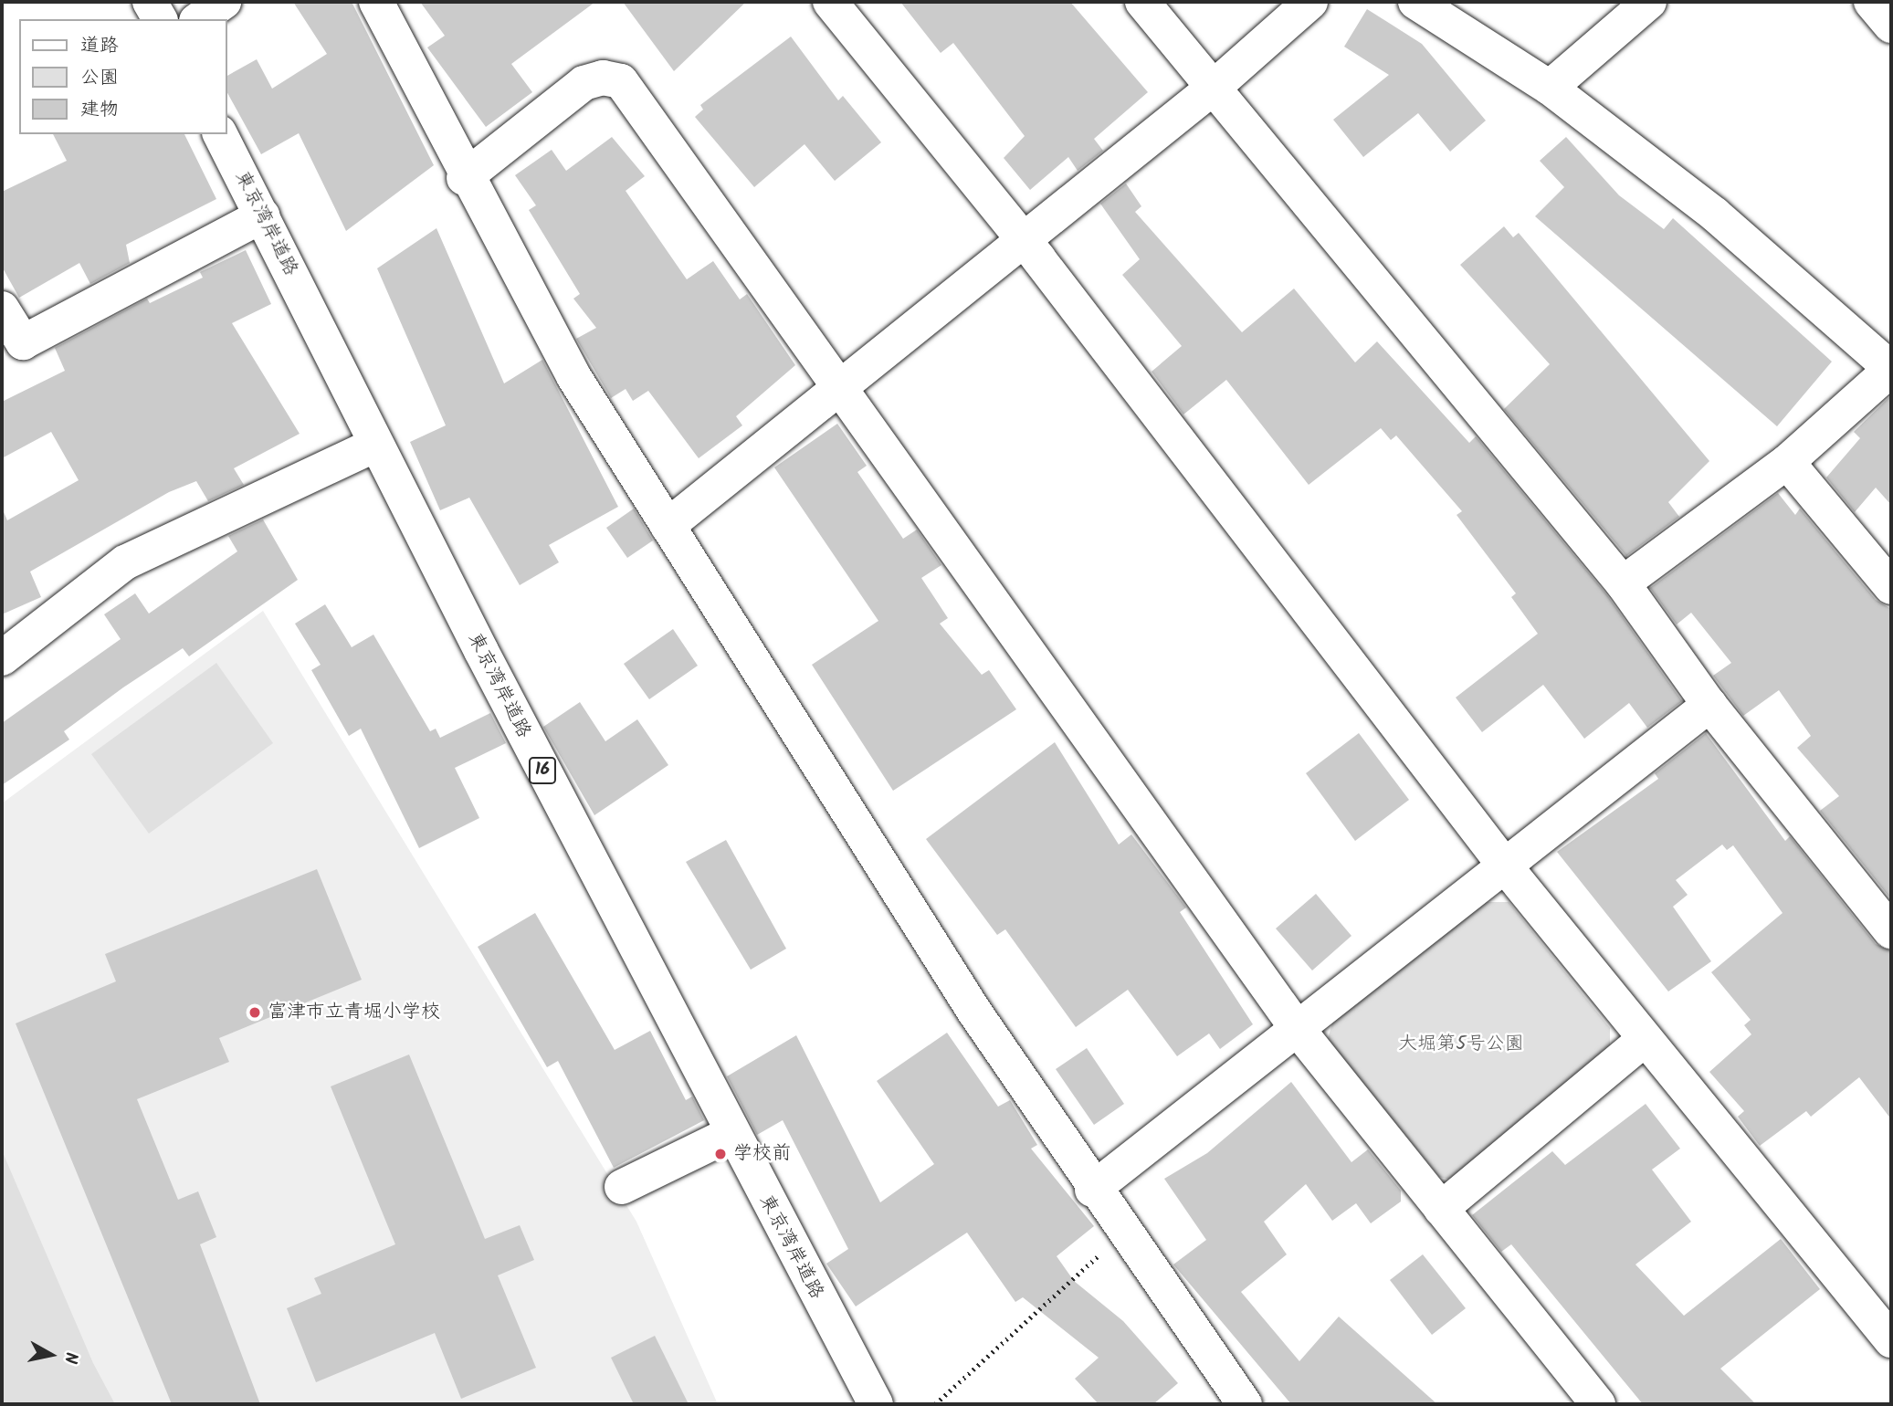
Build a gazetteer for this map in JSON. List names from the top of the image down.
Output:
{
  "streets": {
    "main road": ["東京湾岸道路", "16"]
  },
  "parks": ["大堀第5号公園"],
  "places": ["富津市立青堀小学校", "学校前"],
  "legend": ["道路", "公園", "建物"],
  "north": "right"
}
